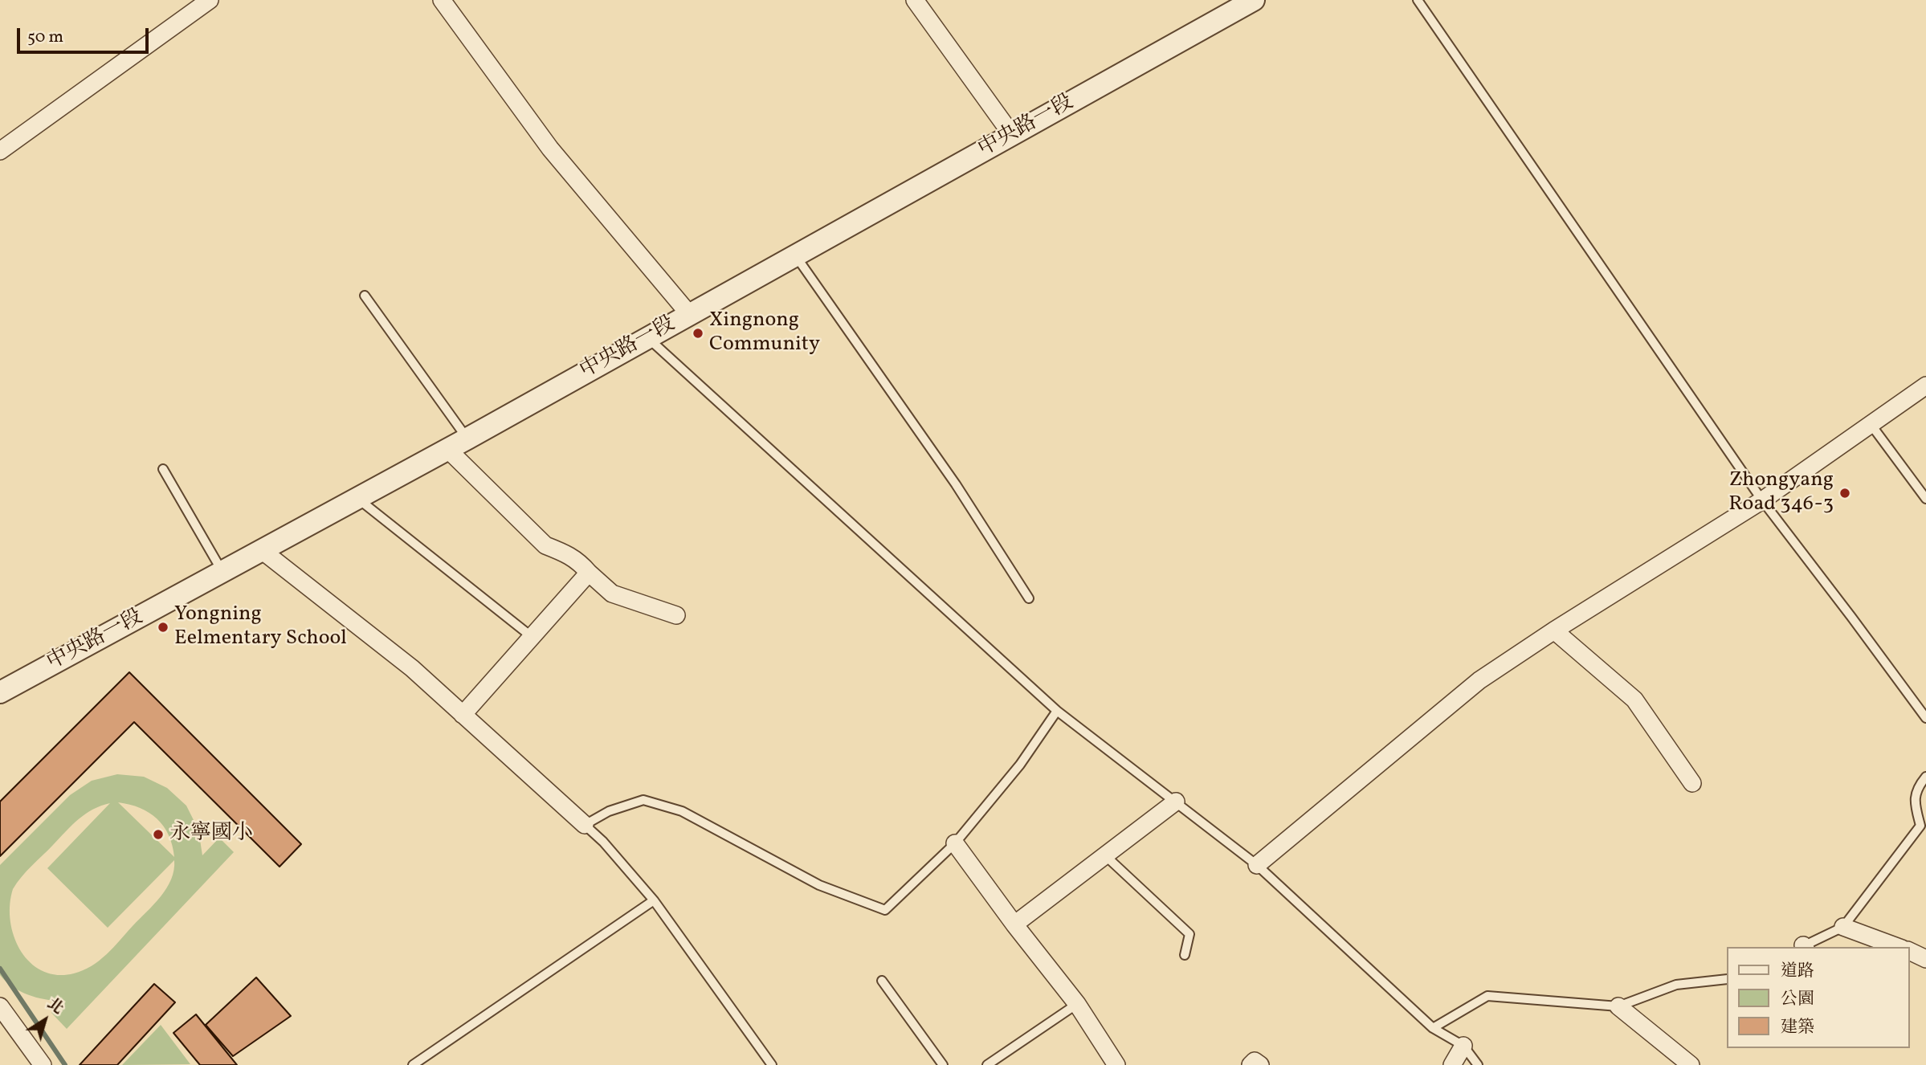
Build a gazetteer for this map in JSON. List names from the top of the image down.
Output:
{
  "streets": {
    "street": ["中央路一段"]
  },
  "places": [
    "Xingnong Community",
    "Zhongyang Road 346-3",
    "Yongning Eelmentary School",
    "永寧國小"
  ],
  "legend": ["道路", "公園", "建築"],
  "scale_bar": "50 m",
  "north": "top right"
}
